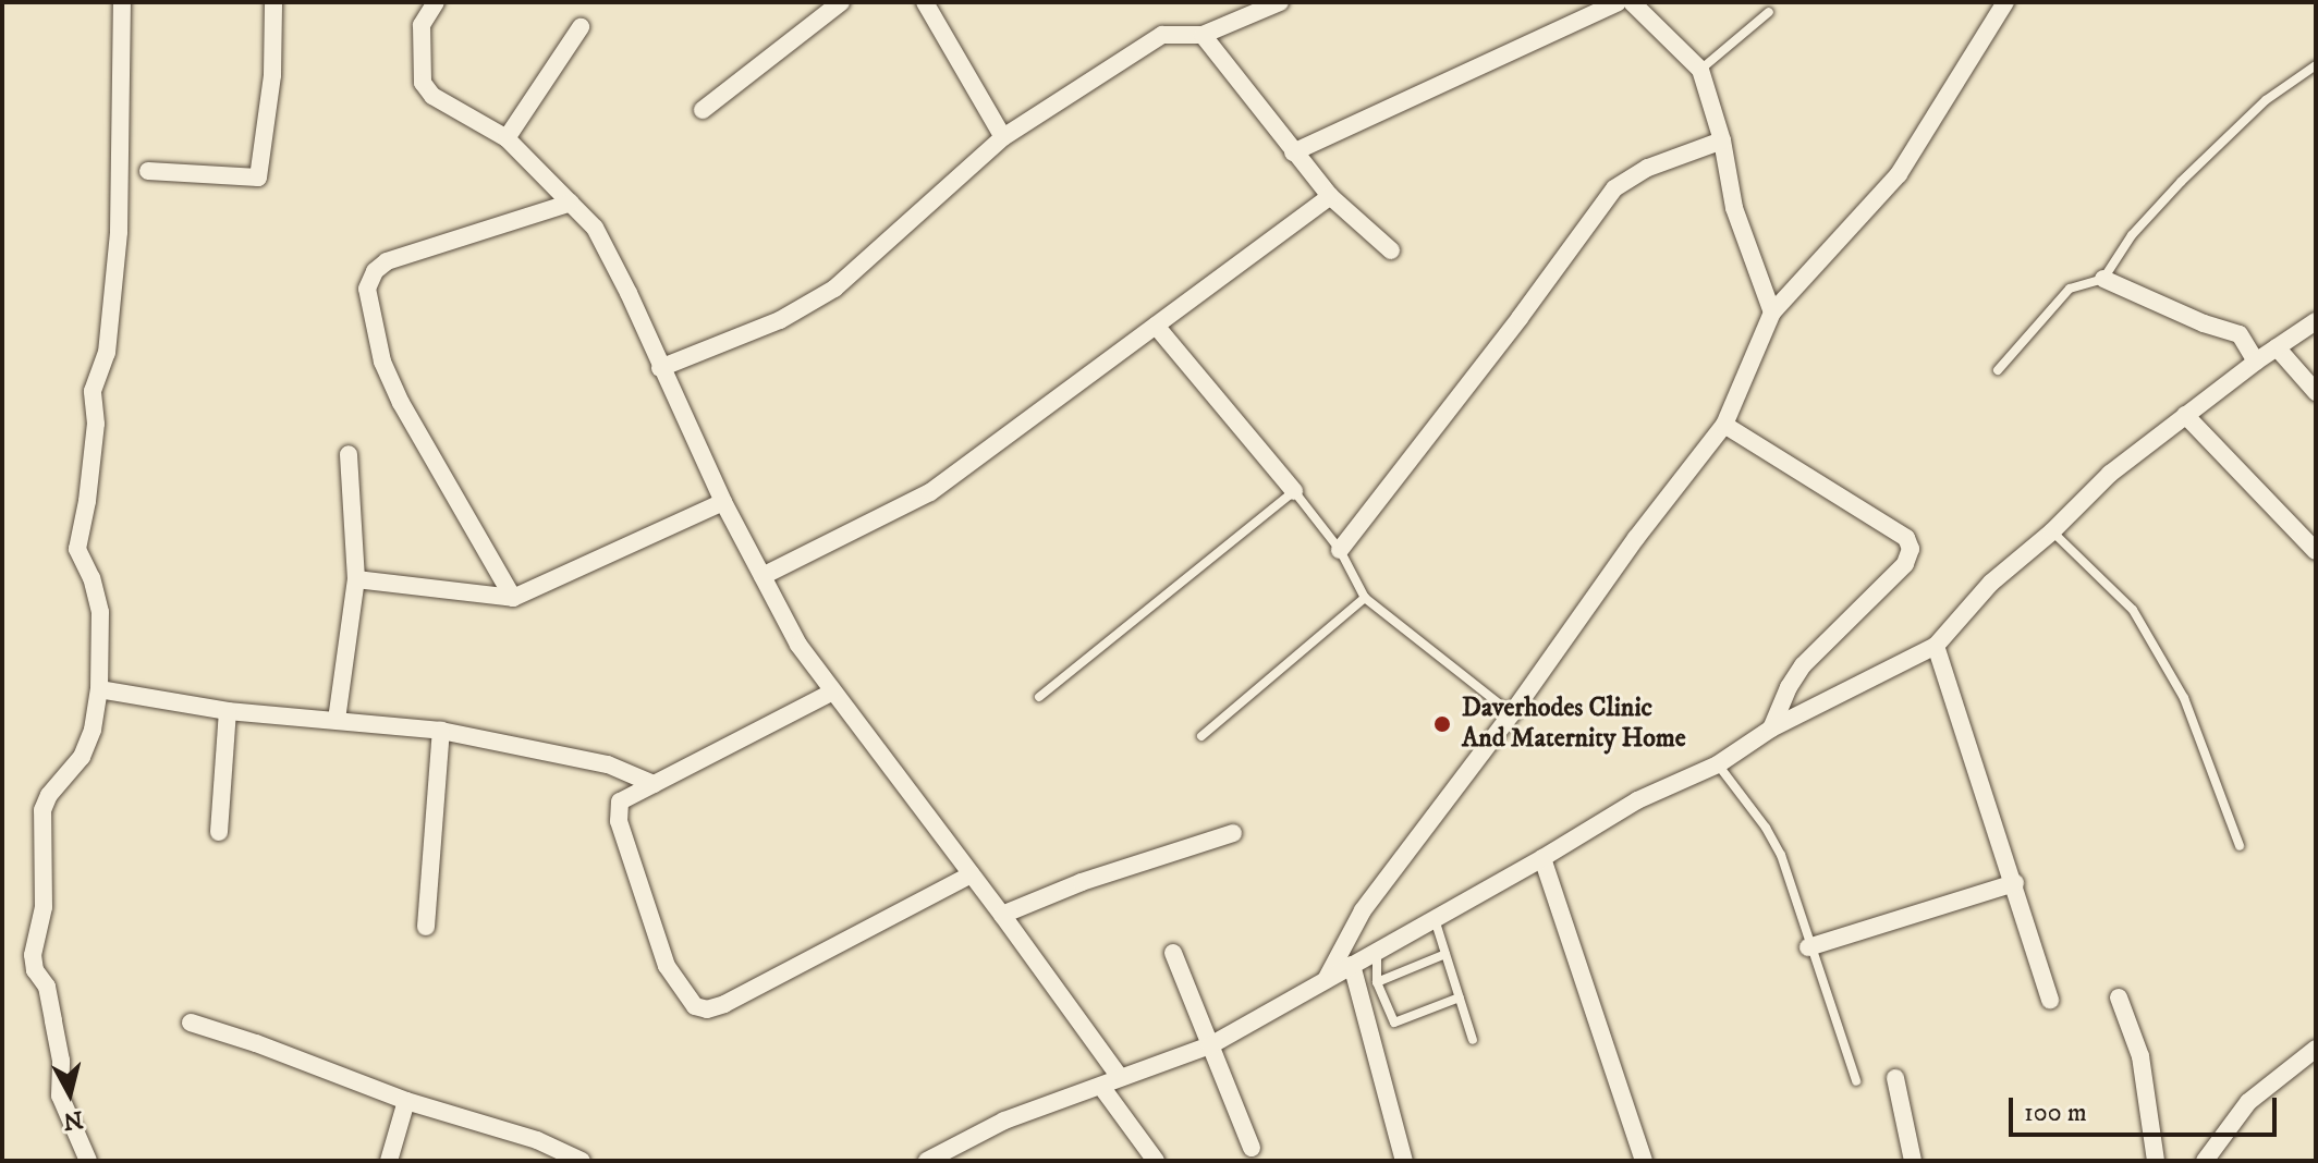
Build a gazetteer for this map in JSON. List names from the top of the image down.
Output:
{
  "places": ["Daverhodes Clinic And Maternity Home"],
  "scale_bar": "100 m",
  "north": "bottom"
}
